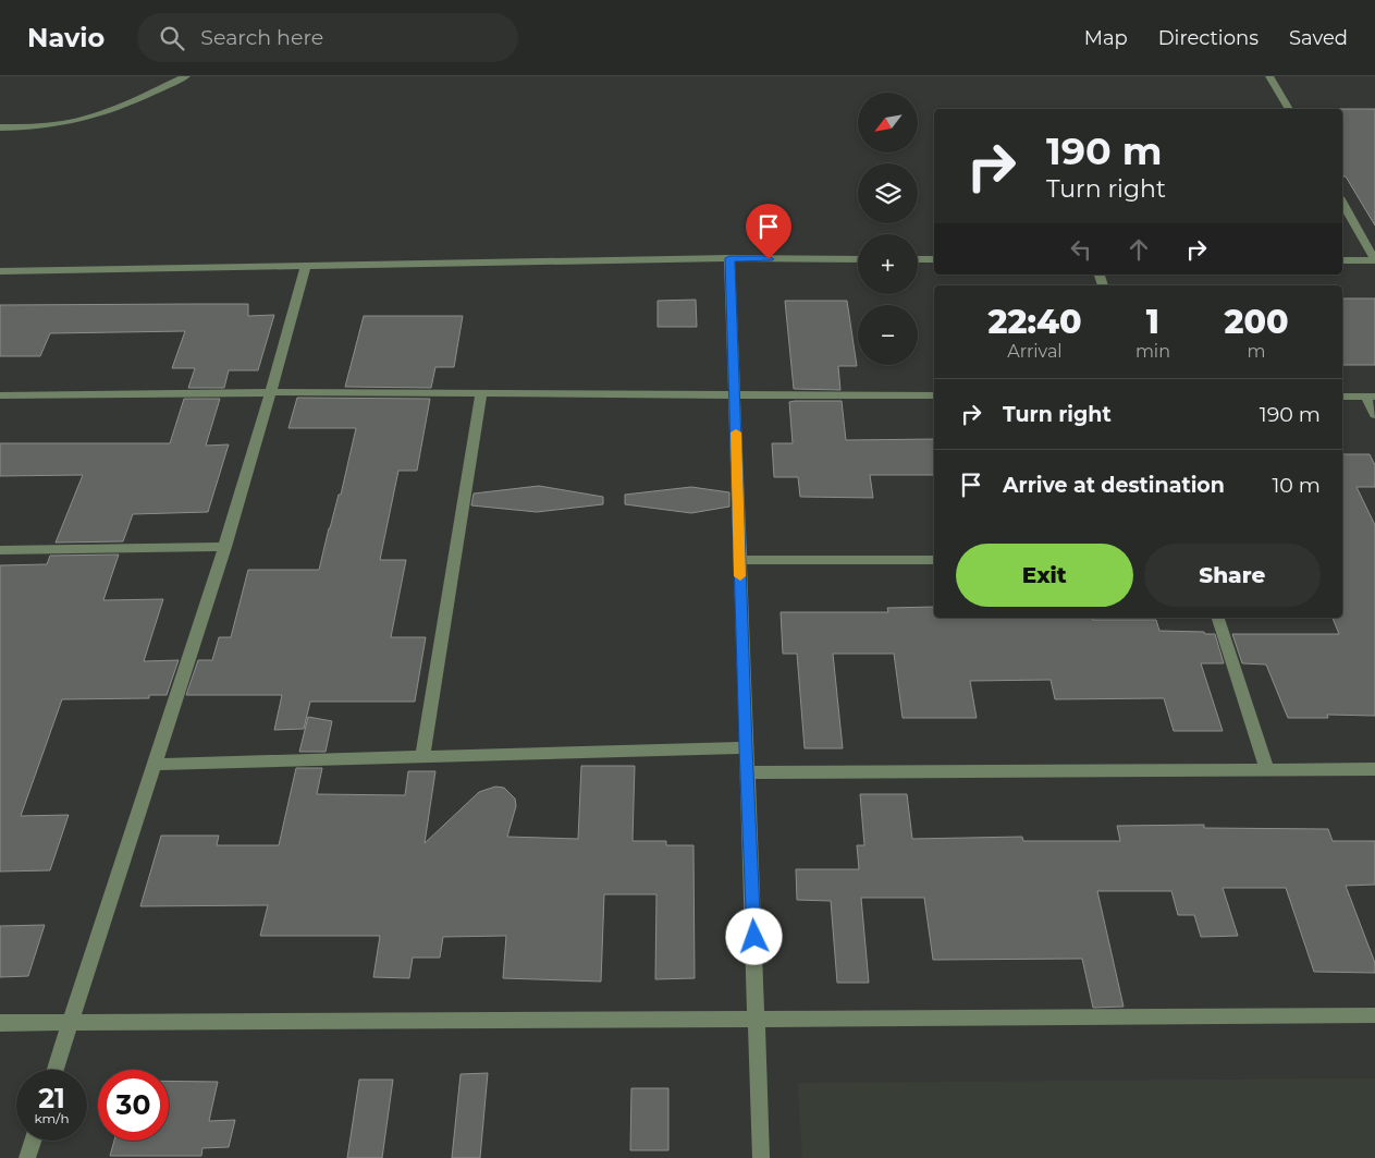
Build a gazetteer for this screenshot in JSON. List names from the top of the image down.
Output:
{
  "north": "bottom left",
  "page": {
    "header": "Navio",
    "search": "Search here",
    "nav": ["Map", "Directions", "Saved"],
    "map_buttons": ["+", "−"],
    "turn": ["190 m", "Turn right"],
    "eta": [
      "22:40",
      "Arrival",
      "1",
      "min",
      "200",
      "m"
    ],
    "list": [
      {
        "name": "Turn right",
        "value": "190 m"
      },
      {
        "name": "Arrive at destination",
        "value": "10 m"
      }
    ],
    "buttons": ["Exit", "Share"],
    "speed": "21 km/h",
    "limit": "30"
  }
}
